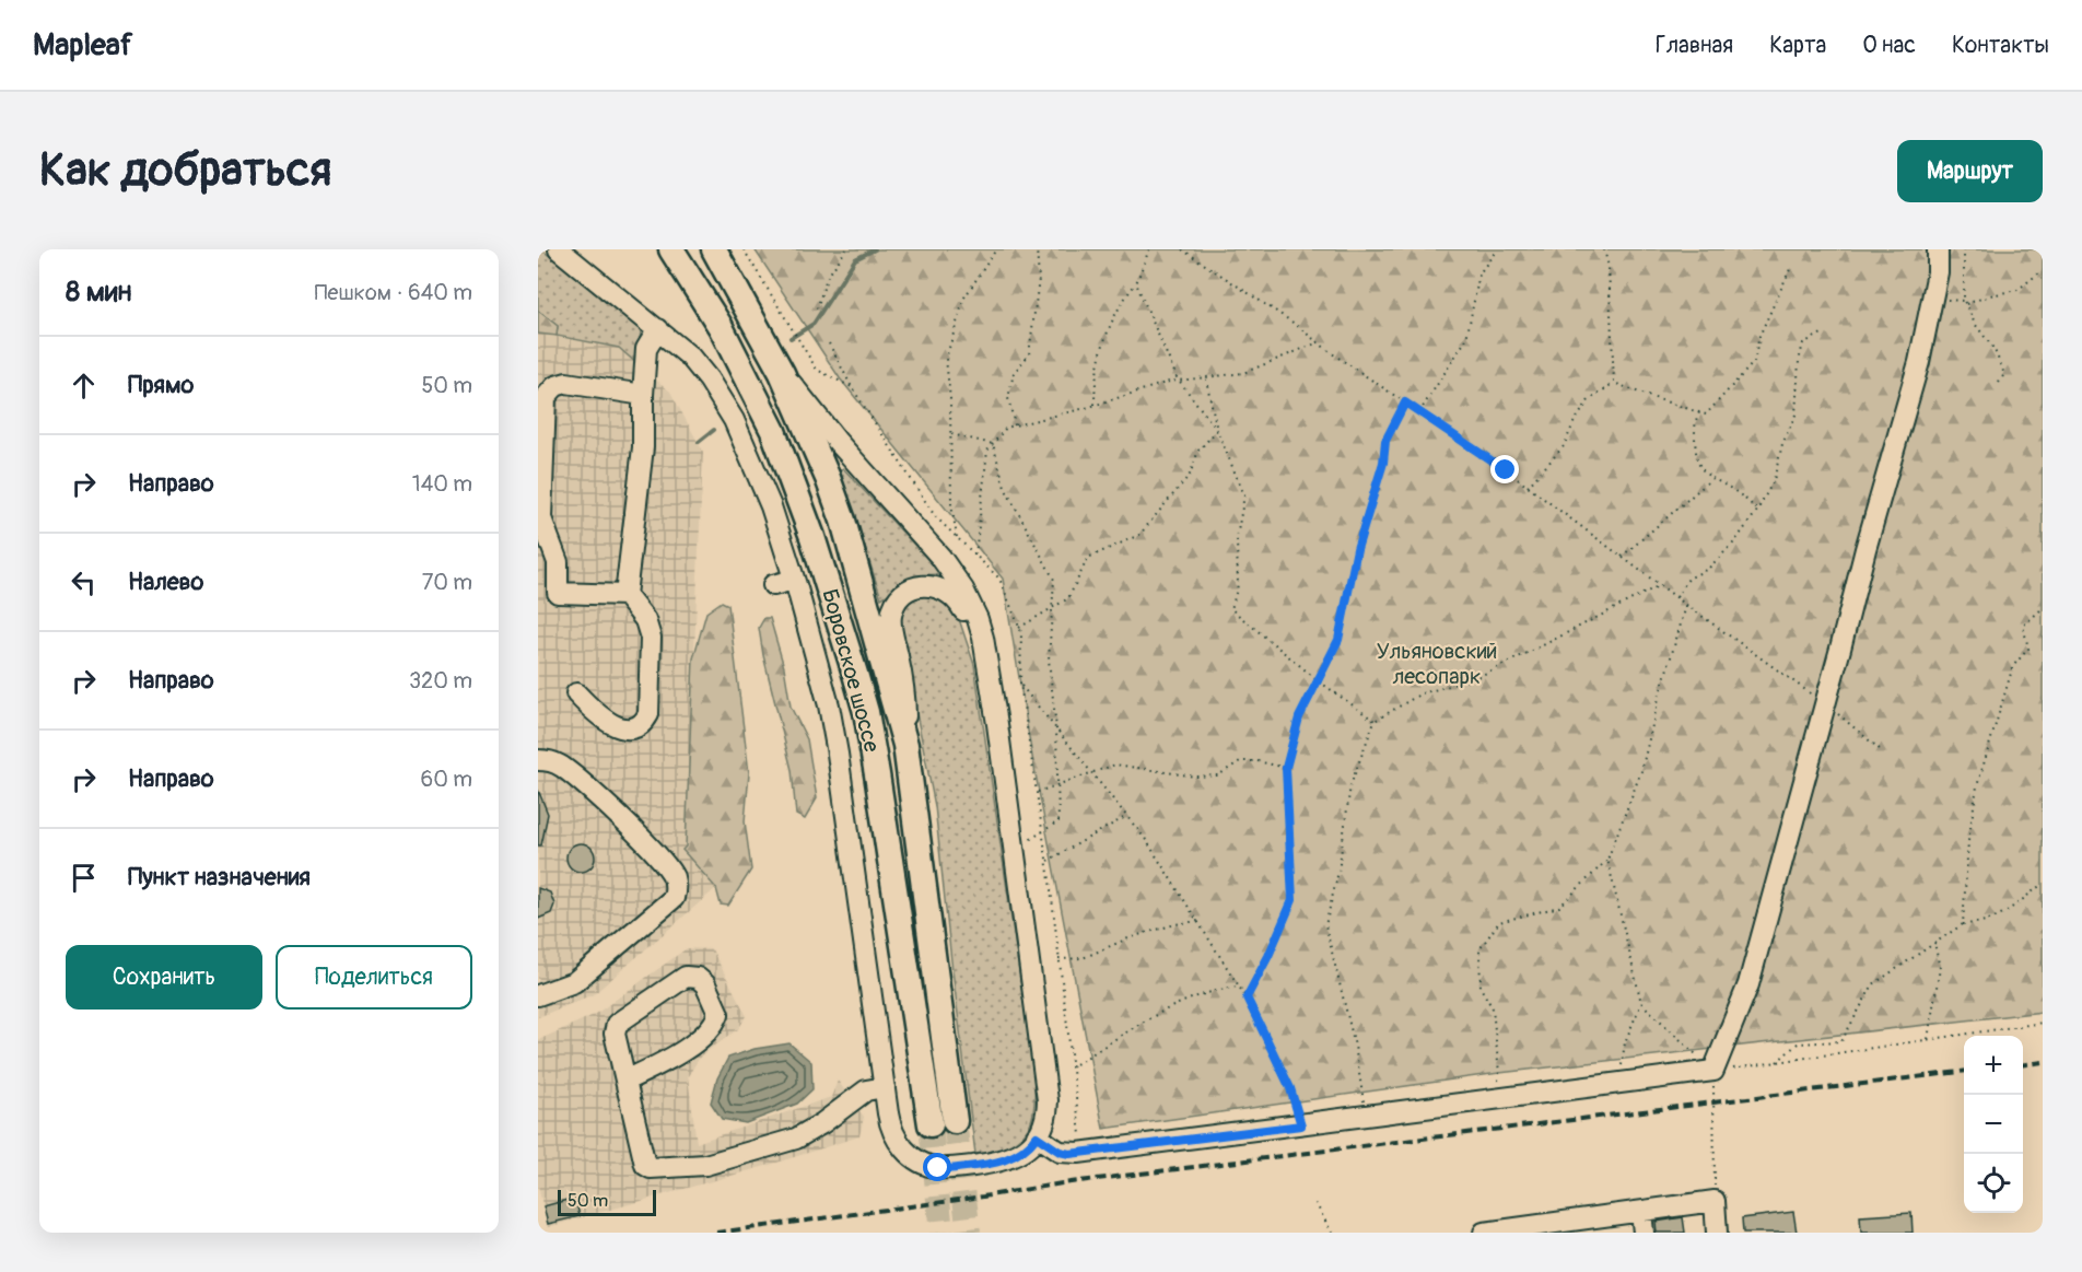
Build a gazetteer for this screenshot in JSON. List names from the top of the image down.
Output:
{
  "streets": {
    "main road": ["Боровское шоссе"]
  },
  "parks": ["Ульяновский лесопарк"],
  "scale_bar": "50 m",
  "page": {
    "header": "Mapleaf",
    "nav": [
      "Главная",
      "Карта",
      "О нас",
      "Контакты"
    ],
    "buttons": [
      "Маршрут",
      ["Сохранить", "Поделиться"]
    ],
    "title": "Как добраться",
    "heading": ["8 мин", "Пешком · 640 m"],
    "list": [
      ["Прямо", "50 m"],
      ["Направо", "140 m"],
      ["Налево", "70 m"],
      ["Направо", "320 m"],
      ["Направо", "60 m"],
      "Пункт назначения"
    ],
    "map_buttons": ["+", "−"],
    "scale": "50 m"
  }
}
